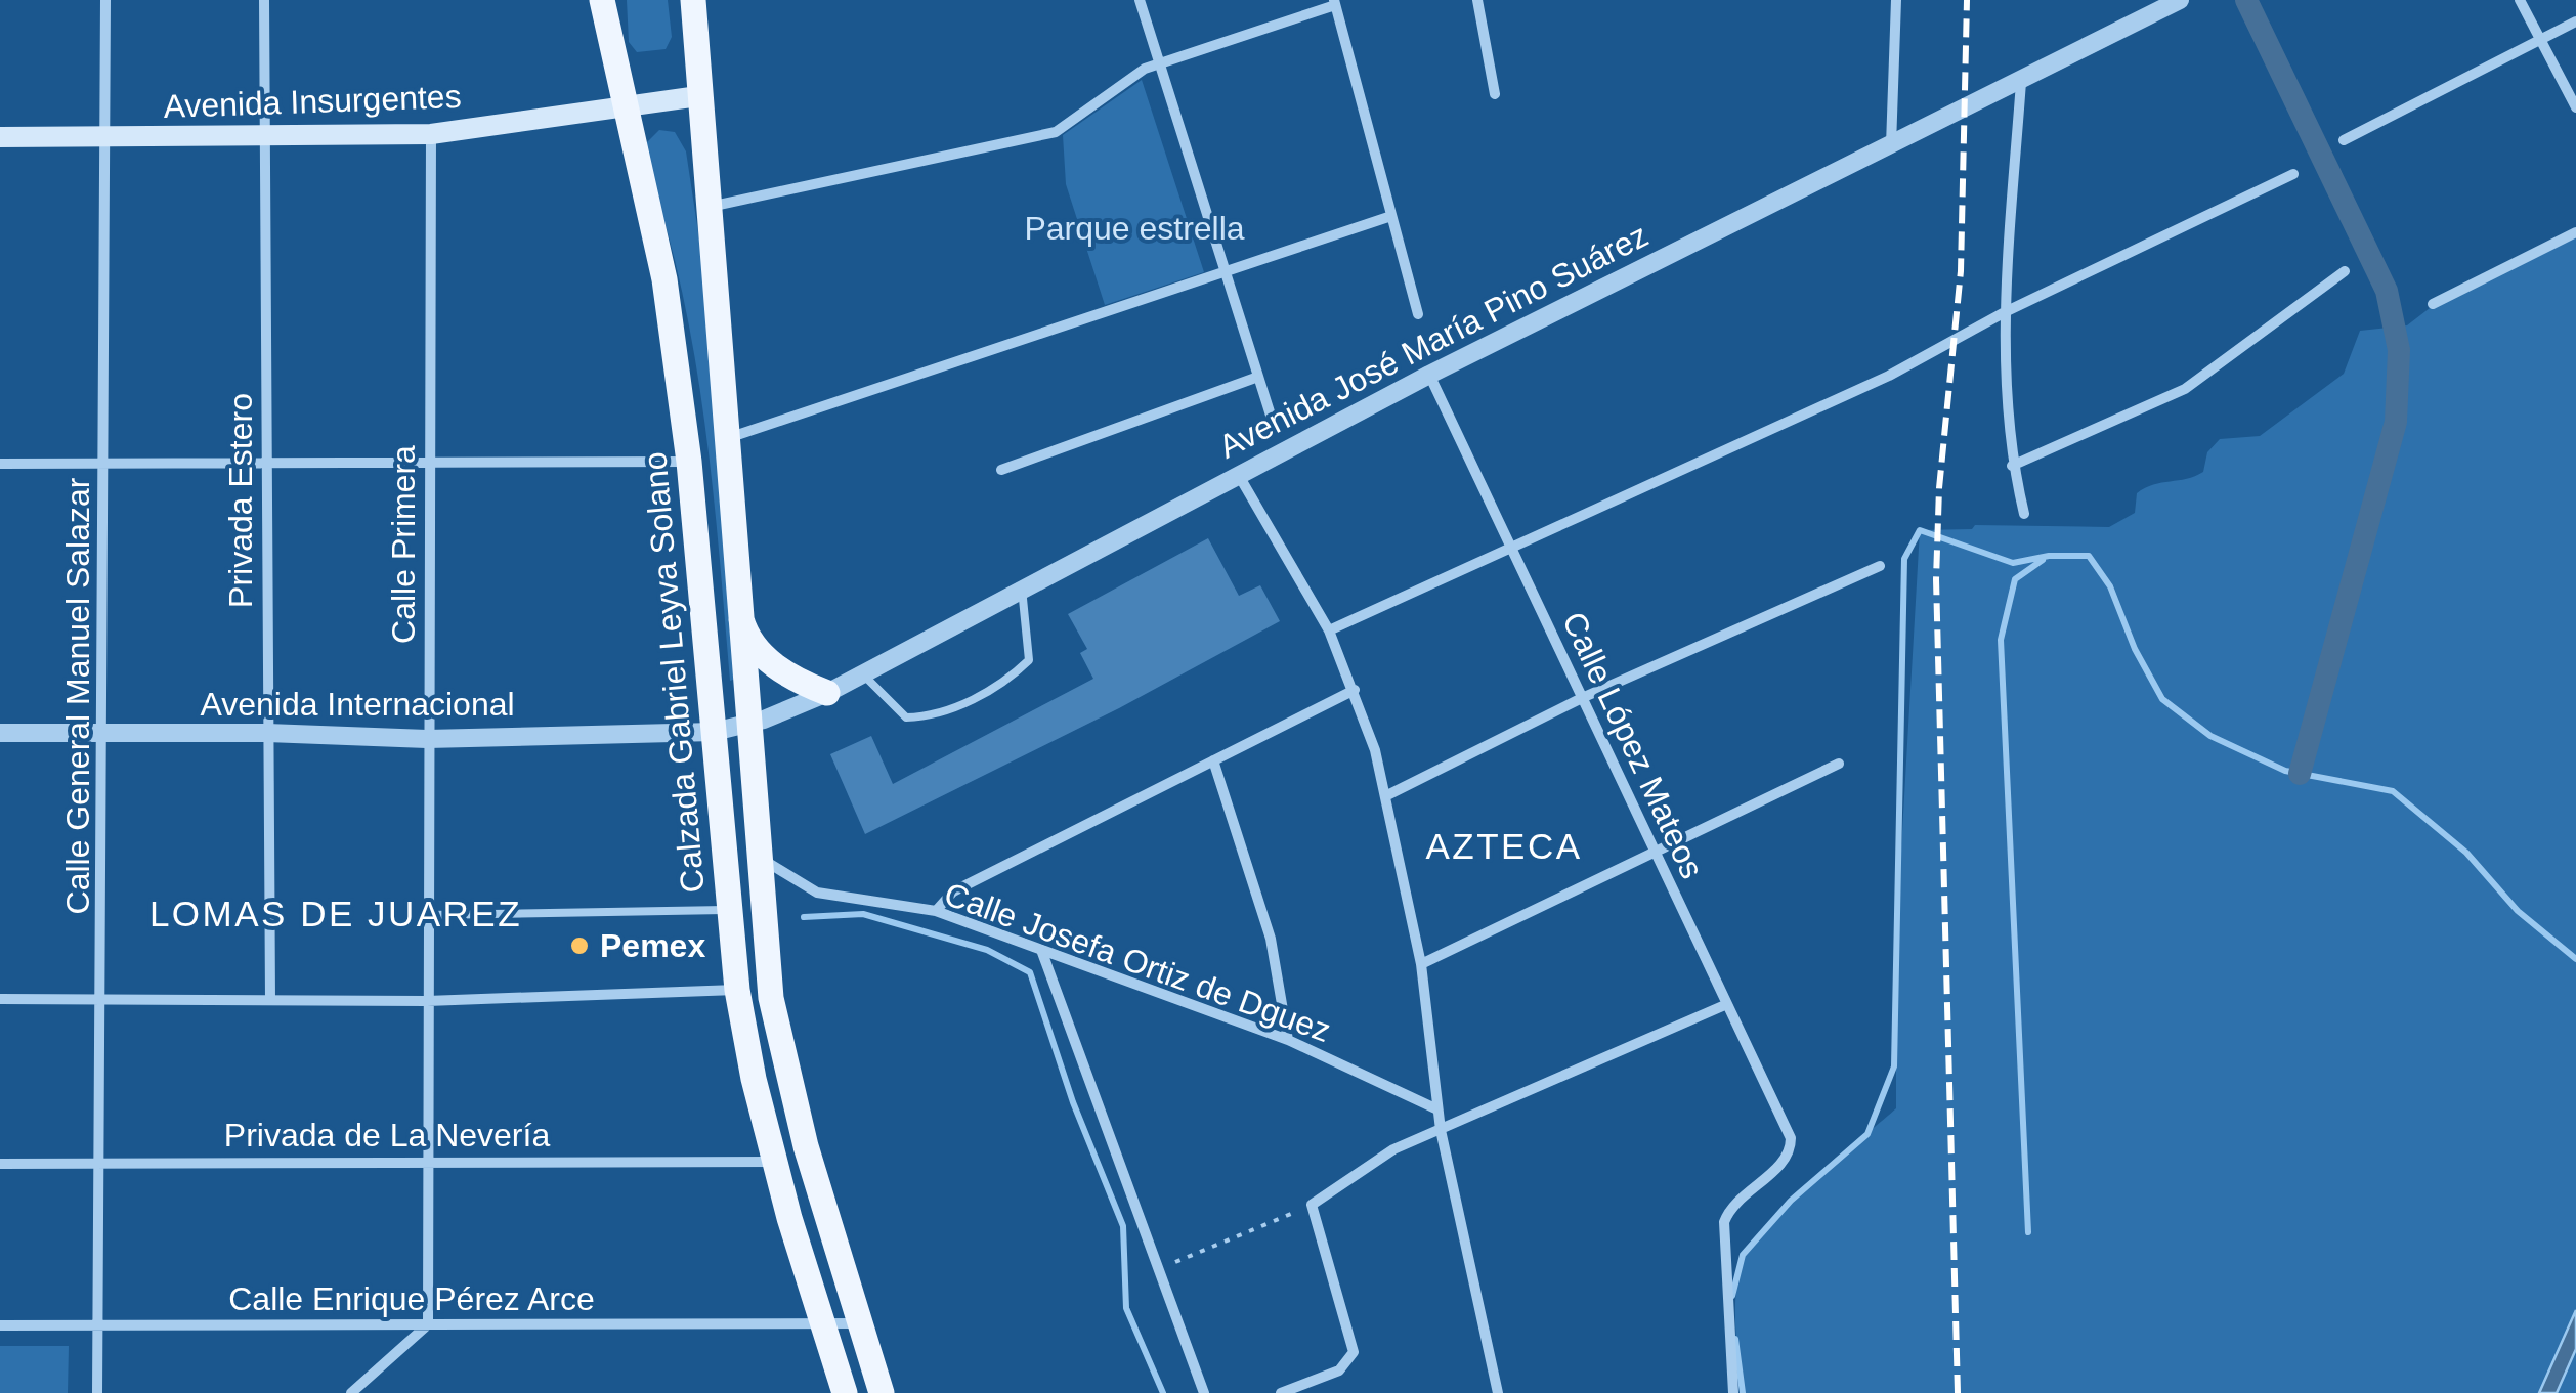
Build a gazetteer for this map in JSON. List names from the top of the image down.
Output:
{
  "streets": {
    "main road": ["Avenida Insurgentes", "Calzada Gabriel Leyva Solano"],
    "street": [
      "Avenida José María Pino Suárez",
      "Privada Estero",
      "Calle Primera",
      "Calle General Manuel Salazar",
      "Avenida Internacional",
      "Calle López Mateos",
      "Calle Josefa Ortiz de Dguez",
      "Privada de La Nevería",
      "Calle Enrique Pérez Arce"
    ]
  },
  "crossings": [
    ["Avenida Insurgentes", "Privada Estero"],
    ["Avenida Insurgentes", "Calle Primera"],
    ["Avenida Insurgentes", "Calzada Gabriel Leyva Solano"],
    ["Avenida Insurgentes", "Calle General Manuel Salazar"],
    ["Avenida José María Pino Suárez", "Calzada Gabriel Leyva Solano"],
    ["Avenida José María Pino Suárez", "Avenida Internacional"],
    ["Avenida José María Pino Suárez", "Calle López Mateos"],
    ["Privada Estero", "Avenida Internacional"],
    ["Calle Primera", "Avenida Internacional"],
    ["Calle Primera", "Privada de La Nevería"],
    ["Calle Primera", "Calle Enrique Pérez Arce"],
    ["Calzada Gabriel Leyva Solano", "Avenida Internacional"],
    ["Calzada Gabriel Leyva Solano", "Calle Josefa Ortiz de Dguez"],
    ["Calzada Gabriel Leyva Solano", "Privada de La Nevería"],
    ["Calzada Gabriel Leyva Solano", "Calle Enrique Pérez Arce"],
    ["Calle General Manuel Salazar", "Avenida Internacional"],
    ["Calle General Manuel Salazar", "Privada de La Nevería"],
    ["Calle General Manuel Salazar", "Calle Enrique Pérez Arce"]
  ],
  "districts": ["AZTECA", "LOMAS DE JUAREZ"],
  "parks": ["Parque estrella"],
  "places": ["Pemex"]
}
